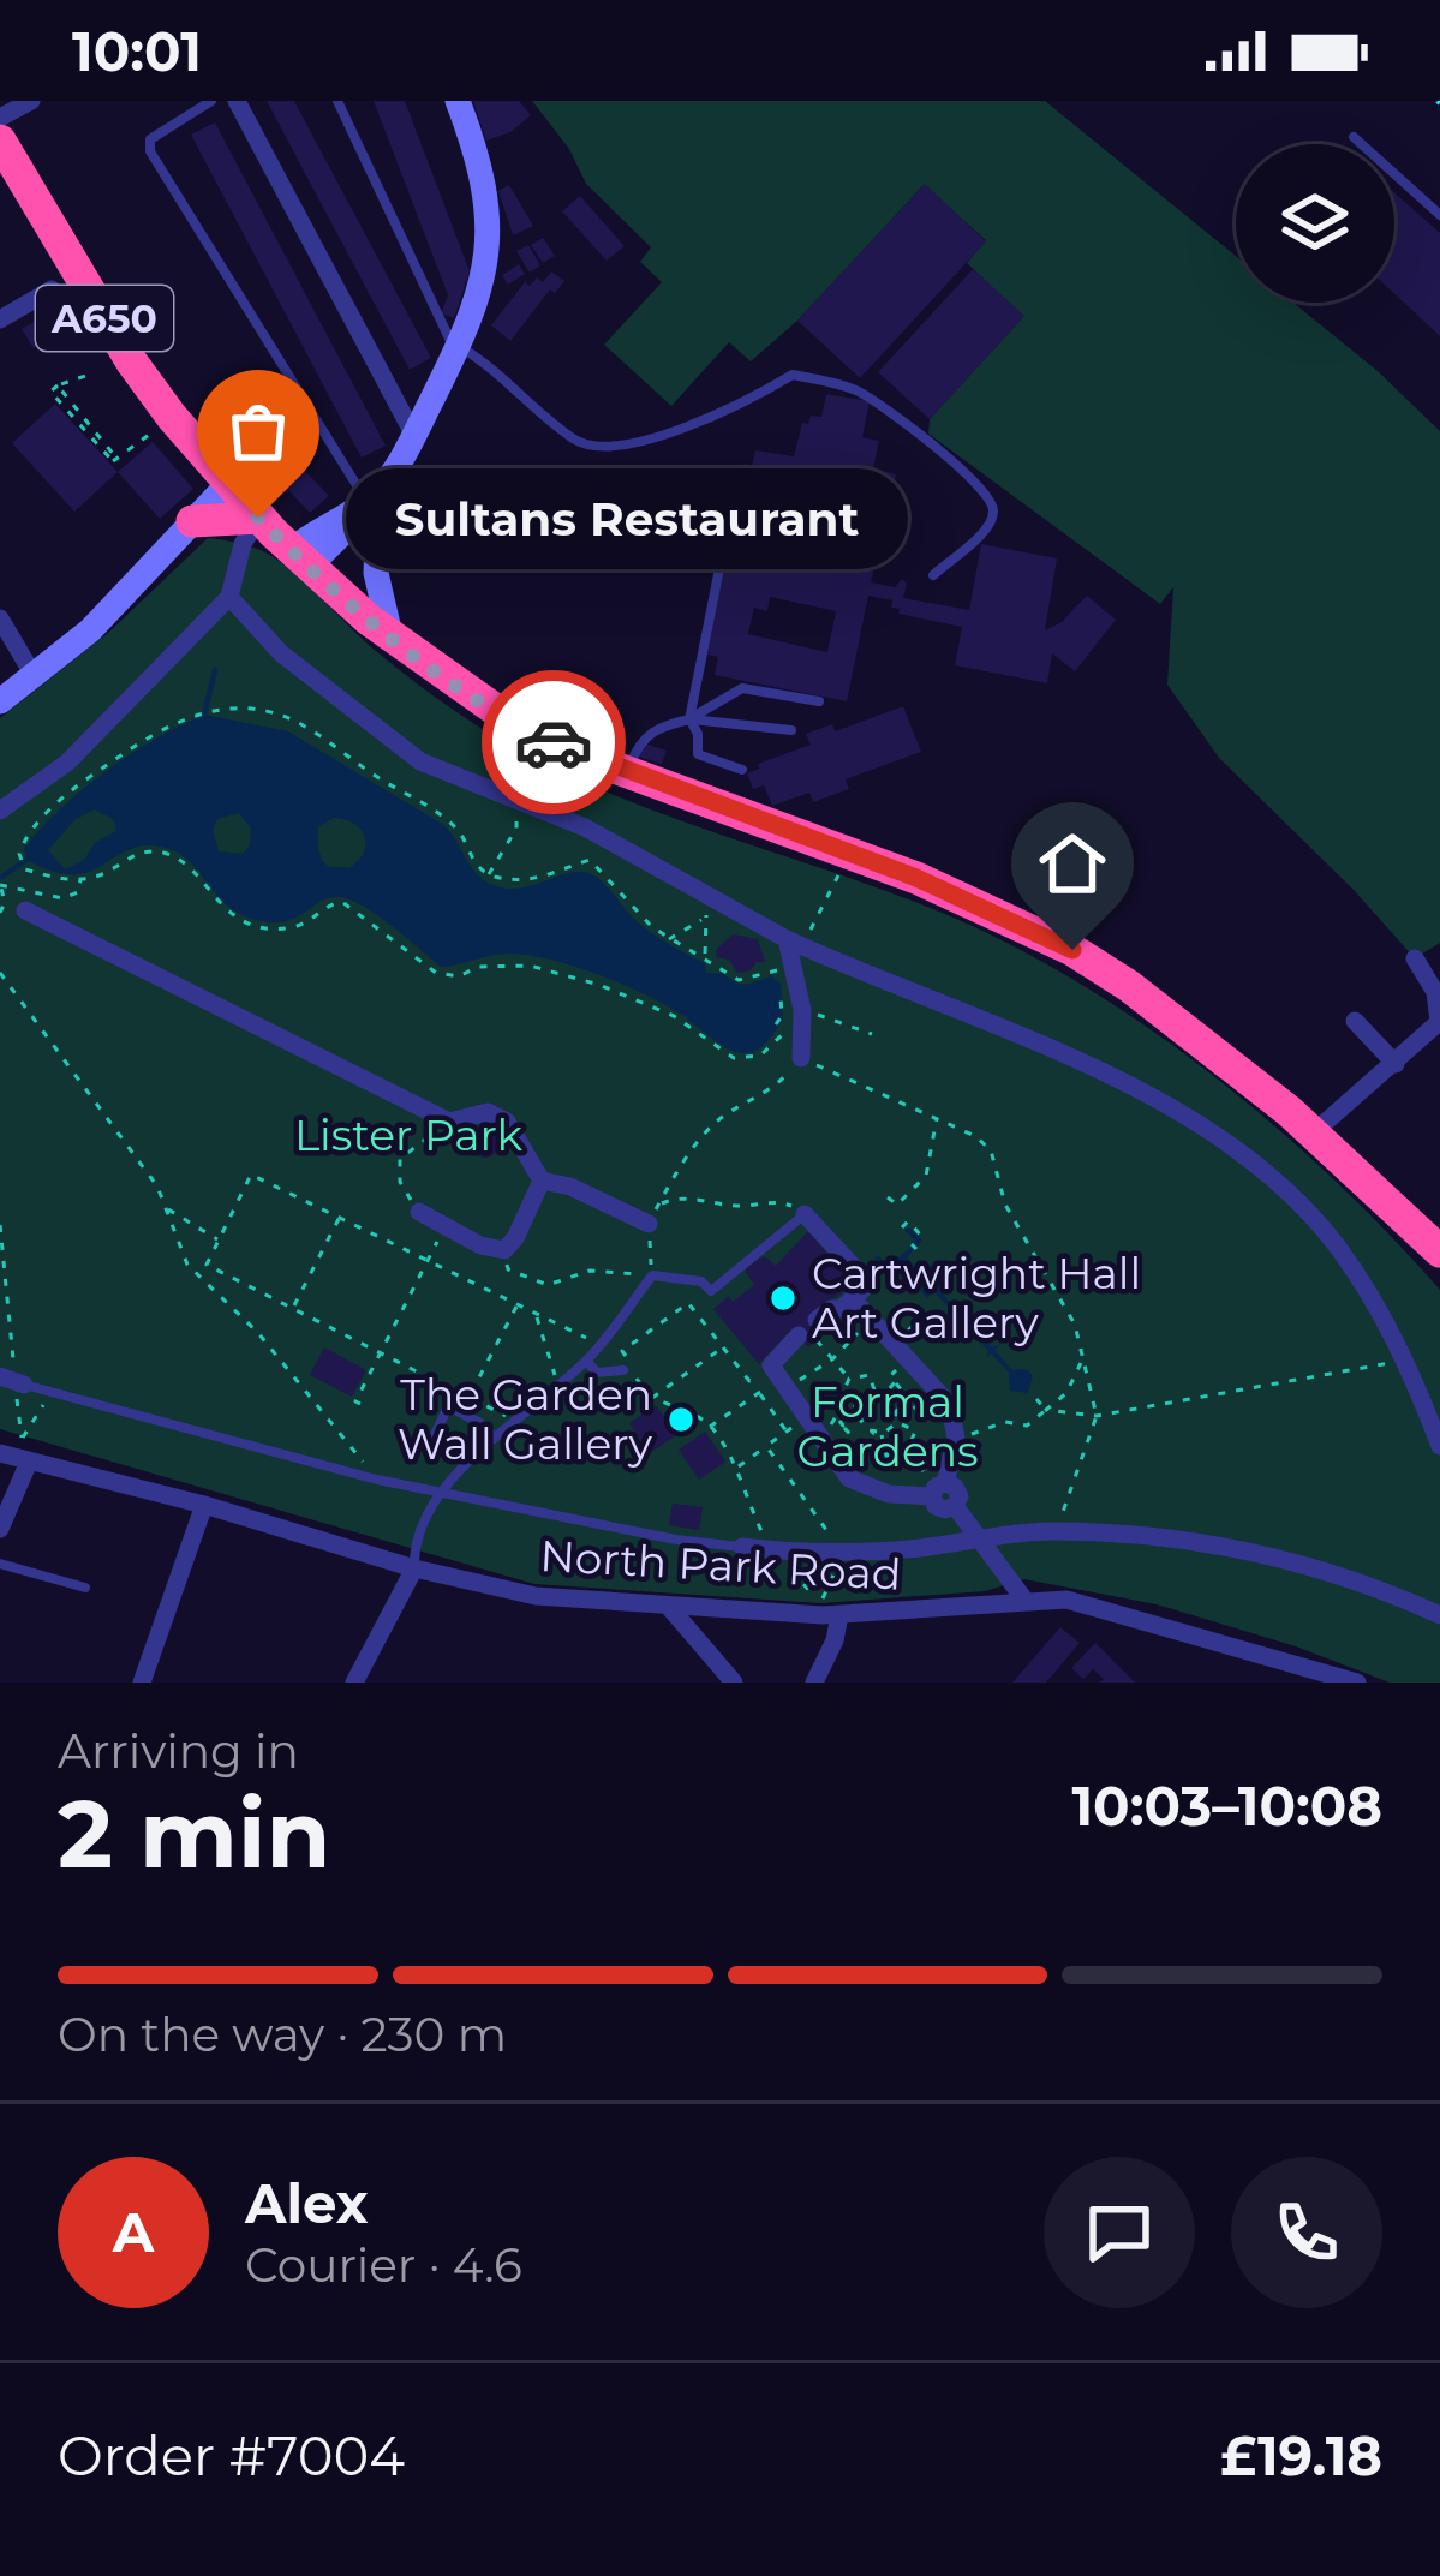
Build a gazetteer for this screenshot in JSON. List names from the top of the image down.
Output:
{
  "streets": {
    "highway": ["A650"],
    "street": ["North Park Road"]
  },
  "parks": ["Lister Park", "Formal Gardens"],
  "places": ["Sultans Restaurant", "Cartwright Hall Art Gallery", "The Garden Wall Gallery"],
  "page": {
    "status": "10:01",
    "bubble": "Sultans Restaurant",
    "heading": ["2 min", "Arriving in", "10:03–10:08"],
    "panel": [
      "Alex",
      "Courier · 4.6",
      "Order #7004",
      "£19.18"
    ],
    "bar": "On the way · 230 m",
    "round": "A"
  }
}
